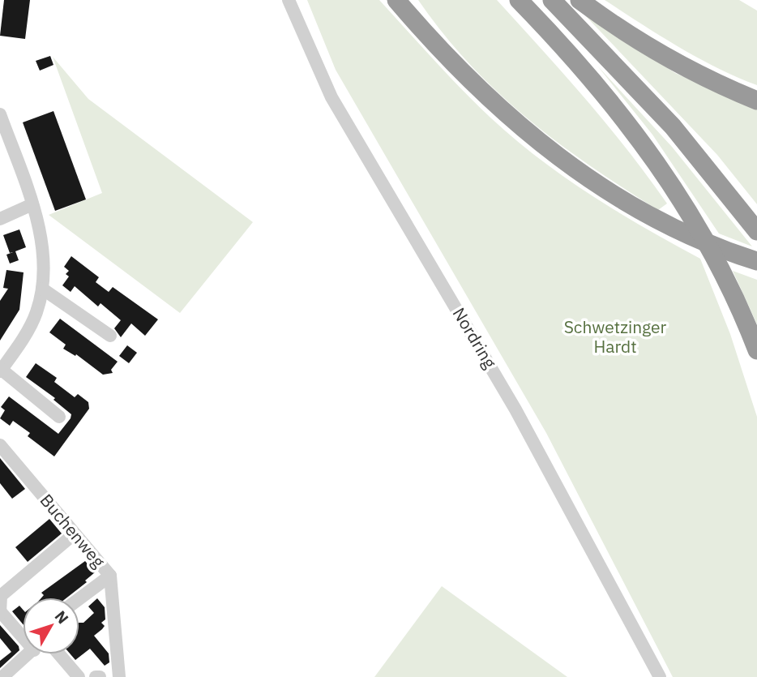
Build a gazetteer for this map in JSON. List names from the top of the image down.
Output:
{
  "streets": {
    "street": ["Nordring", "Buchenweg"]
  },
  "parks": ["Schwetzinger Hardt"],
  "north": "top right"
}
